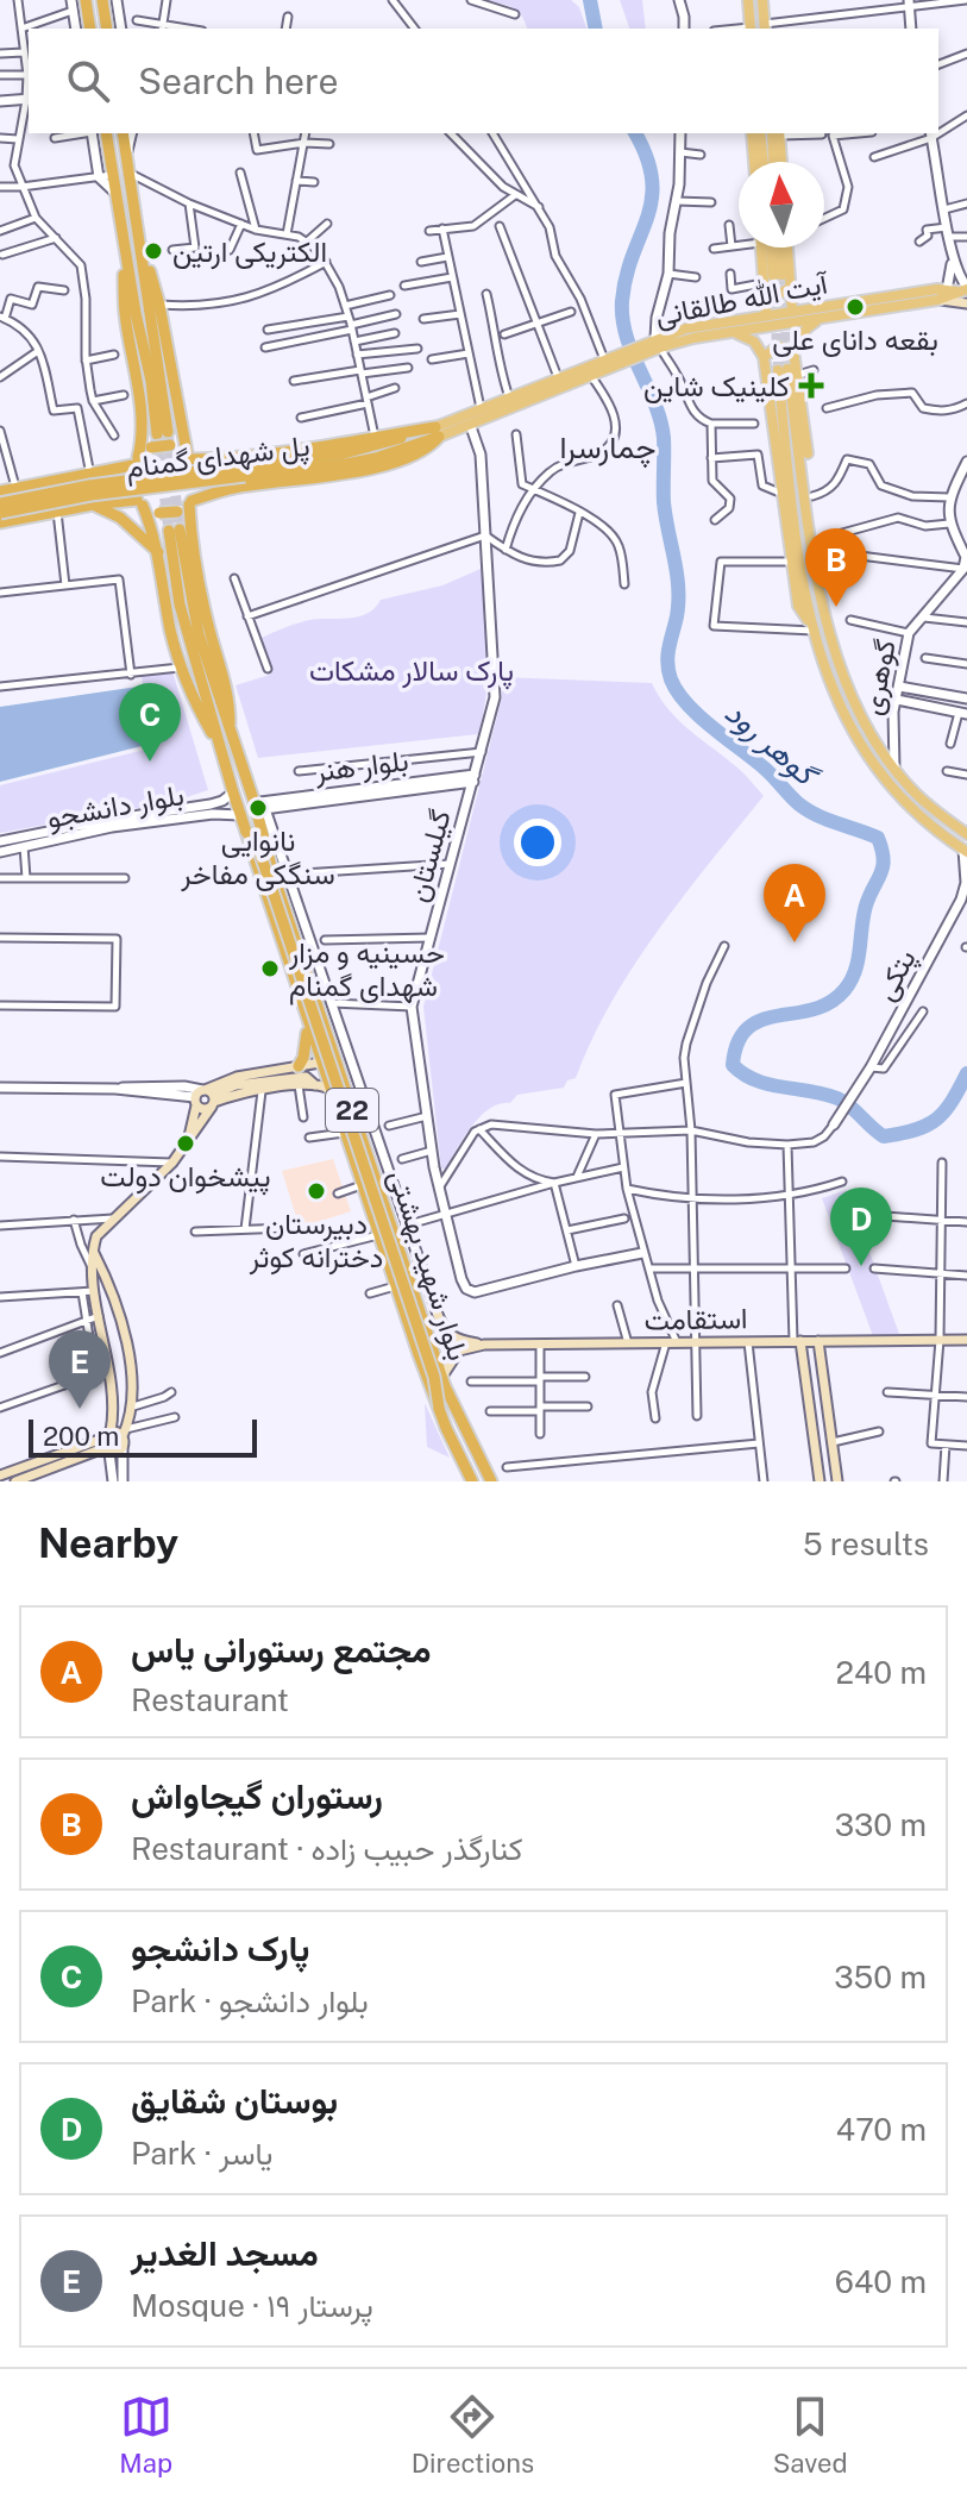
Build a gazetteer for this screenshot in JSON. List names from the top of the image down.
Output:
{
  "streets": {
    "highway": ["پل شهدای گمنام", "22", "بلوار شهید بهشتی"],
    "main road": ["آیت الله طالقانی", "استقامت"],
    "street": [
      "گوهری",
      "بلوار هنر",
      "بلوار دانشجو",
      "گیلستان",
      "پتکی"
    ]
  },
  "crossings": [
    ["آیت الله طالقانی", "پل شهدای گمنام"],
    ["آیت الله طالقانی", "گیلستان"],
    ["بلوار هنر", "گیلستان"],
    ["بلوار هنر", "بلوار شهید بهشتی"],
    ["بلوار دانشجو", "بلوار شهید بهشتی"],
    ["22", "بلوار شهید بهشتی"]
  ],
  "districts": ["چمارسرا"],
  "water": ["گوهر رود"],
  "parks": ["پارک سالار مشکات"],
  "places": {
    "other": [
      "الکتریکی ارتین",
      "بقعه دانای علی",
      "نانوایی سنگکی مفاخر",
      "حسینیه و مزار شهدای گمنام",
      "پیشخوان دولت",
      "دبیرستان دخترانه کوثر"
    ],
    "health": ["کلینیک شاین"]
  },
  "scale_bar": "200 m",
  "north": "top",
  "page": {
    "search": "Search here",
    "pins": [
      "B",
      "C",
      "A",
      "D",
      "E"
    ],
    "scale": "200 m",
    "heading": ["Nearby", "5 results"],
    "list": [
      {
        "mark": "A",
        "name": "مجتمع رستورانی یاس",
        "note": "Restaurant",
        "value": "240 m"
      },
      {
        "mark": "B",
        "name": "رستوران گیجاواش",
        "note": "Restaurant · کنارگذر حبیب زاده",
        "value": "330 m"
      },
      {
        "mark": "C",
        "name": "پارک دانشجو",
        "note": "Park · بلوار دانشجو",
        "value": "350 m"
      },
      {
        "mark": "D",
        "name": "بوستان شقایق",
        "note": "Park · یاسر",
        "value": "470 m"
      },
      {
        "mark": "E",
        "name": "مسجد الغدیر",
        "note": "Mosque · پرستار ۱۹",
        "value": "640 m"
      }
    ],
    "nav": ["Map", "Directions", "Saved"]
  }
}
